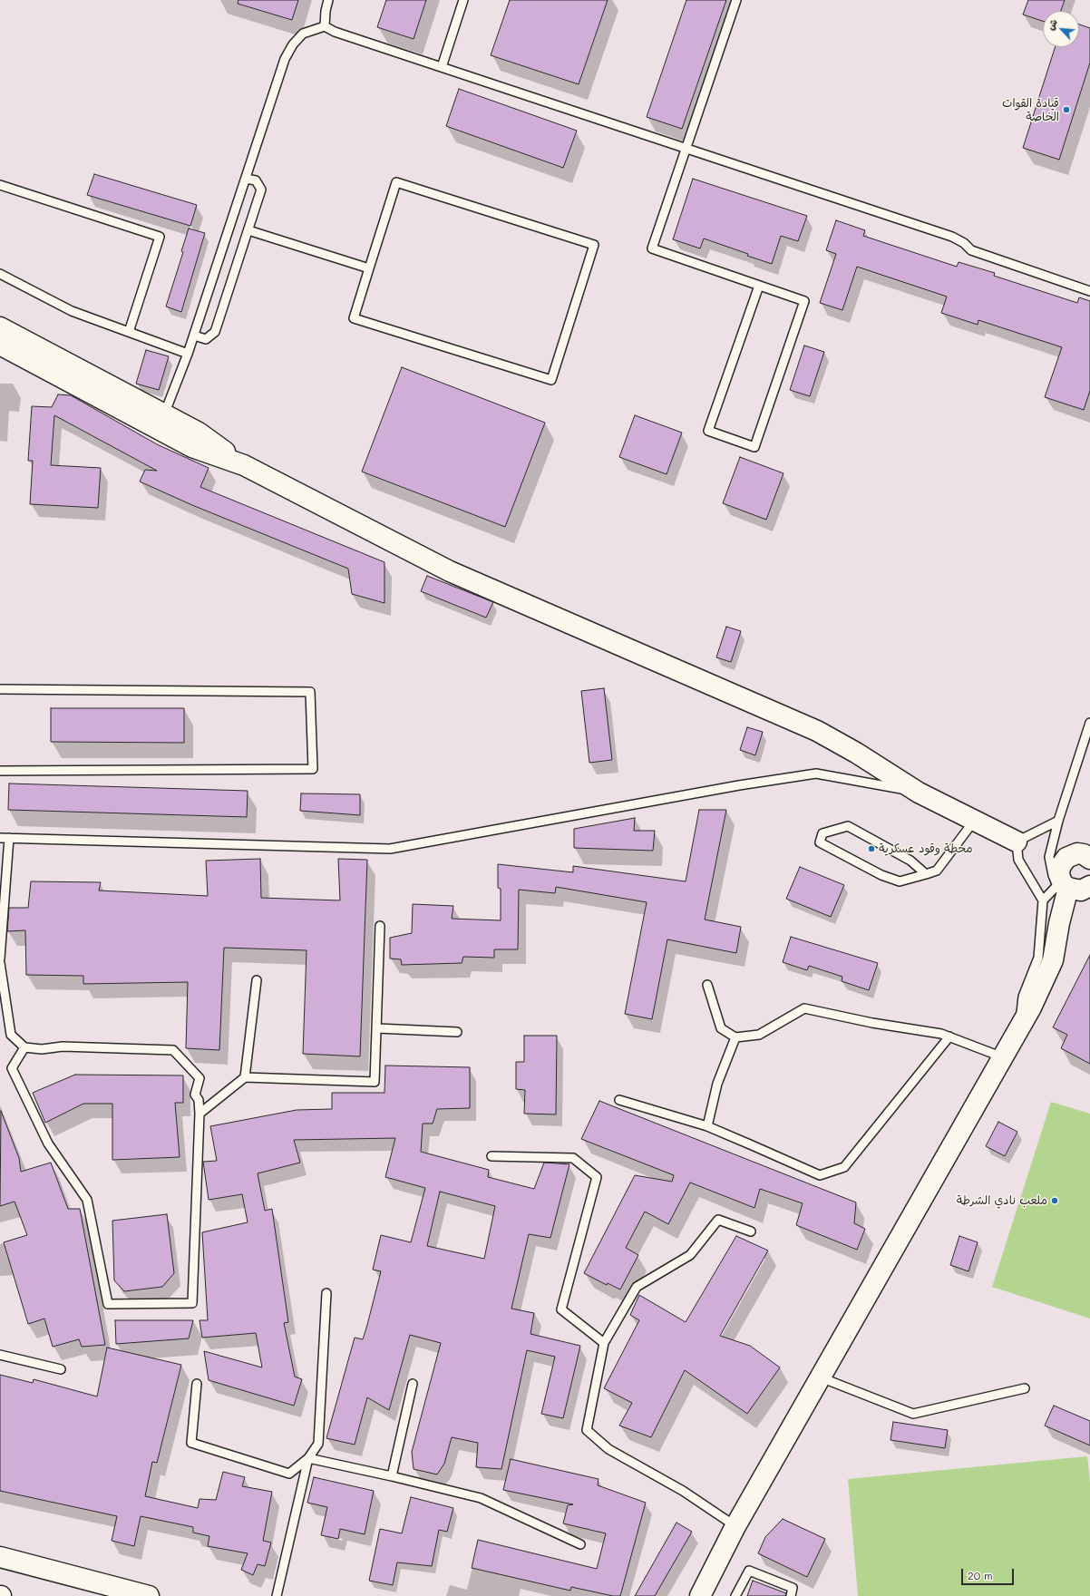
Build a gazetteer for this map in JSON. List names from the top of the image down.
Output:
{
  "places": ["قيادة القوات الخاصة", "محطة وقود عسكرية", "ملعب نادي الشرطة"],
  "scale_bar": "20 m",
  "north": "top left"
}
